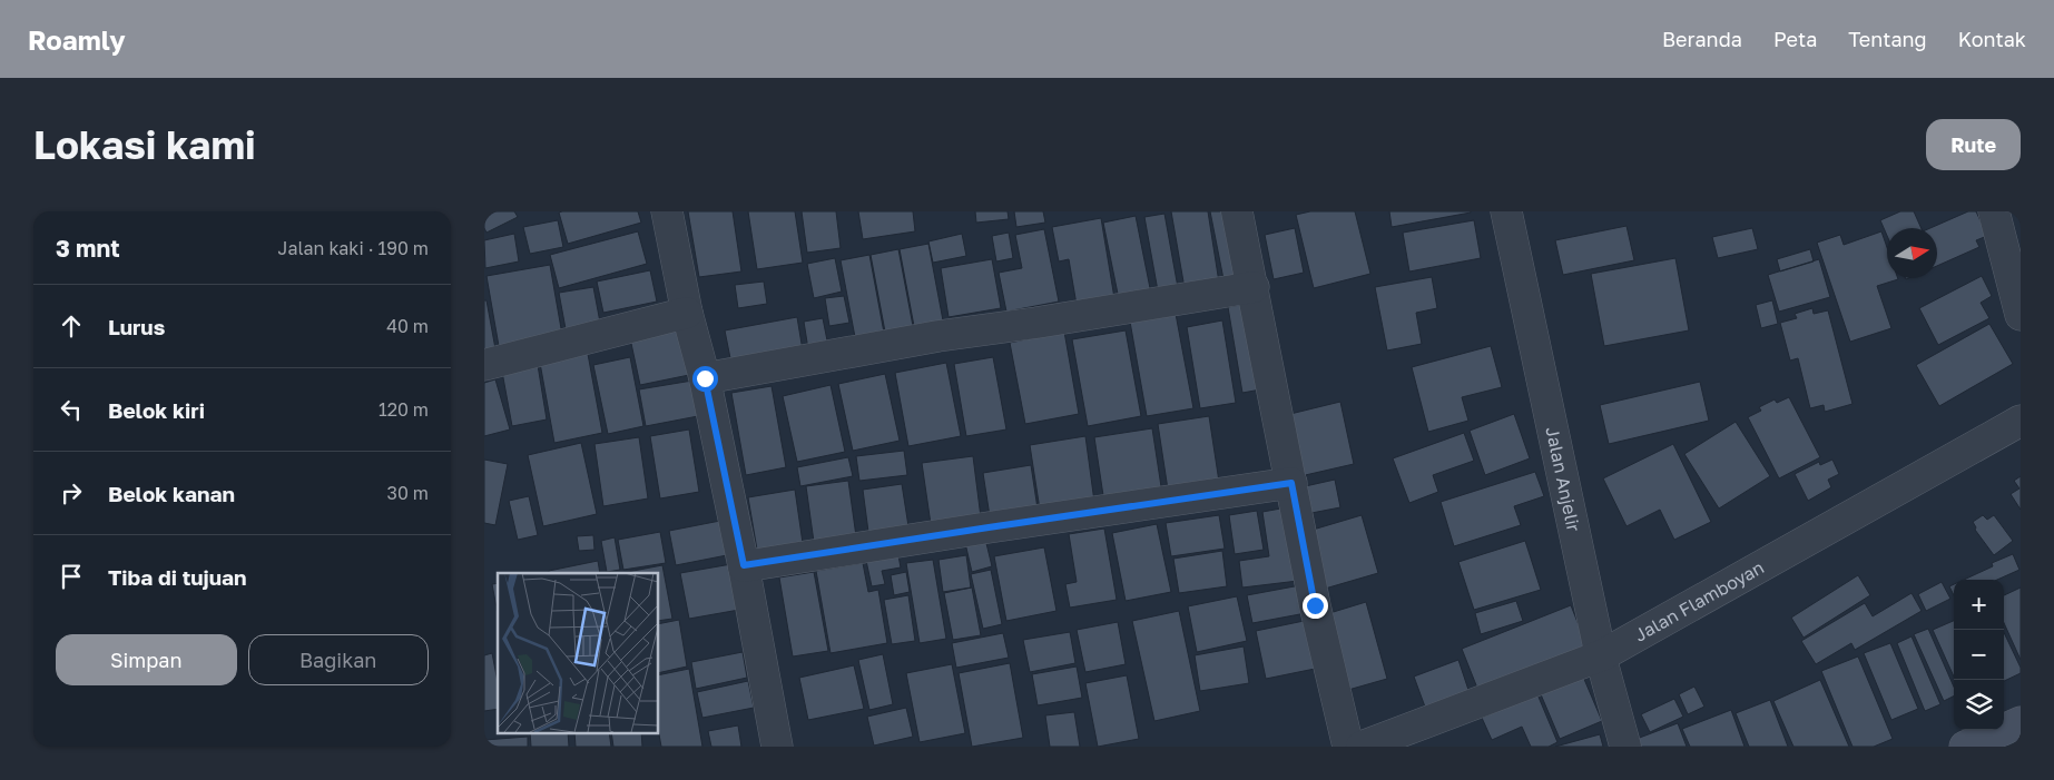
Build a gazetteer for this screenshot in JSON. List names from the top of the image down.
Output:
{
  "streets": {
    "street": ["Jalan Anjelir", "Jalan Flamboyan"]
  },
  "crossings": [
    ["Jalan Anjelir", "Jalan Flamboyan"]
  ],
  "north": "right",
  "page": {
    "header": "Roamly",
    "nav": [
      "Beranda",
      "Peta",
      "Tentang",
      "Kontak"
    ],
    "buttons": [
      "Rute",
      ["Simpan", "Bagikan"]
    ],
    "title": "Lokasi kami",
    "heading": ["3 mnt", "Jalan kaki · 190 m"],
    "list": [
      ["Lurus", "40 m"],
      ["Belok kiri", "120 m"],
      ["Belok kanan", "30 m"],
      "Tiba di tujuan"
    ],
    "map_buttons": ["+", "−"]
  }
}
